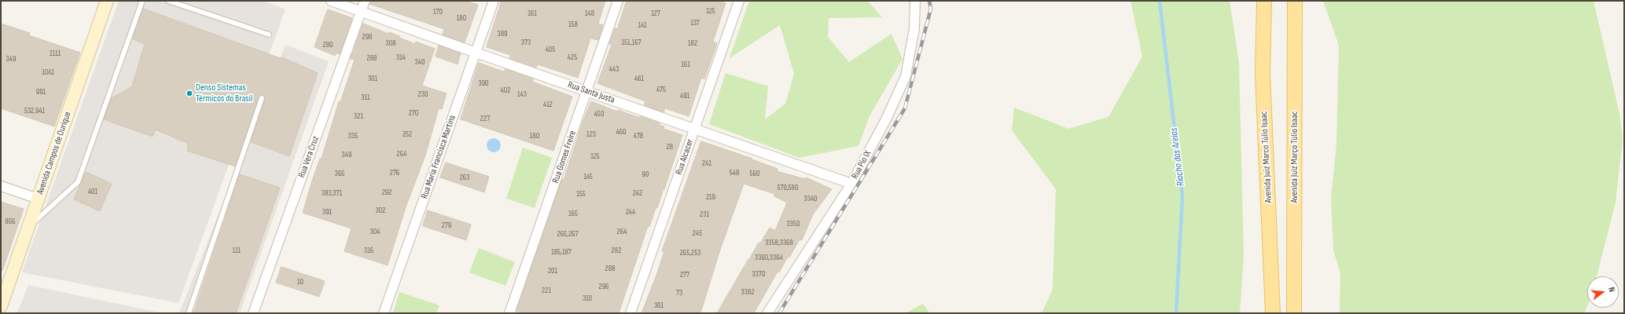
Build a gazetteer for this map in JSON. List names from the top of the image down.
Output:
{
  "streets": {
    "main road": ["Avenida Campos de Ourique", "Avenida Juiz Marco Túlio Isaac", "Avenida Juiz Março Túlio Isaac"],
    "street": [
      "Rua Santa Justa",
      "Rua Vera Cruz",
      "Rua Maria Francisca Martins",
      "Rua Gomes Freire",
      "Rua Alcacer",
      "Rua Pio IX"
    ]
  },
  "crossings": [
    ["Rua Santa Justa", "Rua Vera Cruz"],
    ["Rua Santa Justa", "Rua Maria Francisca Martins"],
    ["Rua Santa Justa", "Rua Gomes Freire"],
    ["Rua Santa Justa", "Rua Alcacer"],
    ["Rua Santa Justa", "Rua Pio IX"]
  ],
  "water": ["Riacho das Areias"],
  "places": ["Denso Sistemas Térmicos do Brasil"],
  "house_numbers": [
    "125",
    "170",
    "161",
    "148",
    "127",
    "180",
    "137",
    "158",
    "141",
    "389",
    "298",
    "373",
    "151,167",
    "308",
    "182",
    "280",
    "405",
    "1111",
    "314",
    "425",
    "288",
    "349",
    "340",
    "161",
    "443",
    "1041",
    "301",
    "461",
    "390",
    "475",
    "402",
    "991",
    "230",
    "143",
    "491",
    "311",
    "412",
    "532,941",
    "270",
    "450",
    "321",
    "227",
    "460",
    "252",
    "123",
    "335",
    "180",
    "478",
    "28",
    "264",
    "349",
    "125",
    "241",
    "276",
    "548",
    "365",
    "560",
    "90",
    "145",
    "263",
    "570,580",
    "401",
    "292",
    "383,371",
    "242",
    "155",
    "219",
    "3340",
    "302",
    "391",
    "244",
    "165",
    "231",
    "856",
    "3350",
    "279",
    "304",
    "264",
    "245",
    "265,267",
    "3358,3368",
    "111",
    "316",
    "282",
    "185,187",
    "265,253",
    "3360,3364",
    "288",
    "201",
    "3370",
    "277",
    "10",
    "296",
    "221",
    "3382",
    "73",
    "310",
    "301"
  ],
  "north": "right"
}
